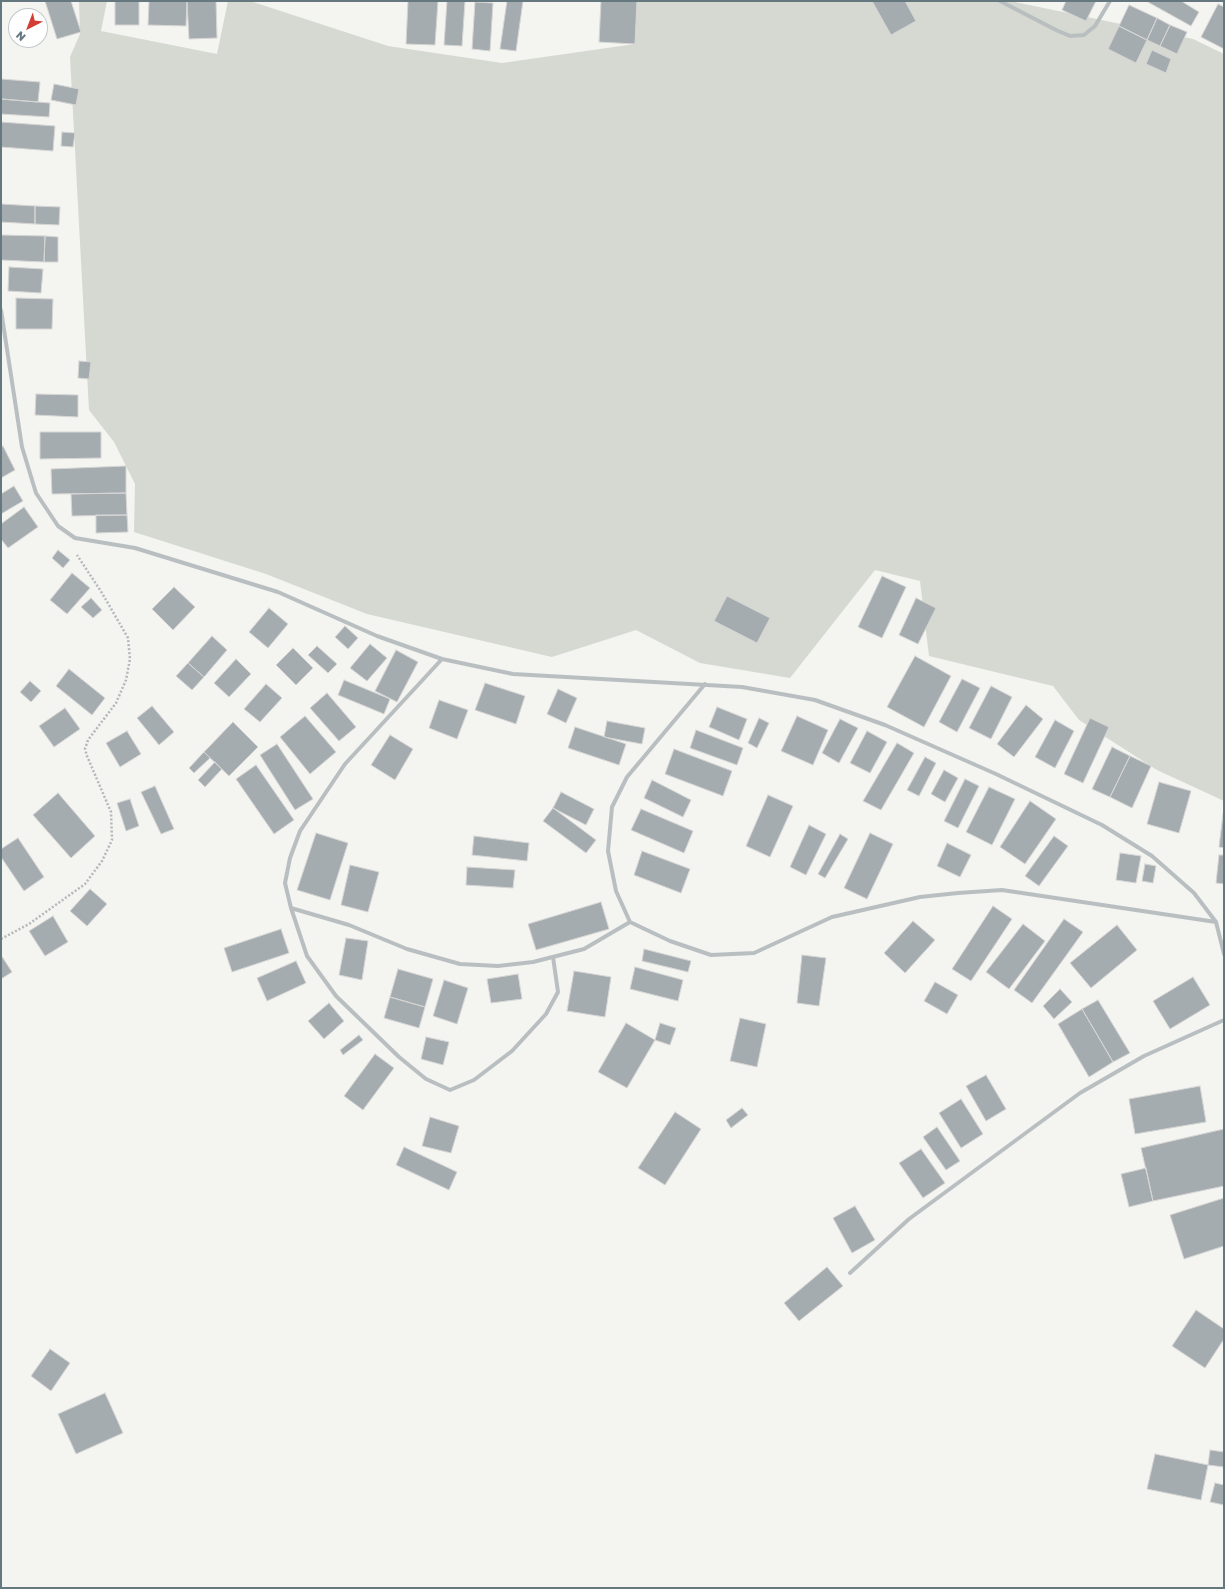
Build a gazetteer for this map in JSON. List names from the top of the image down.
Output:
{
  "north": "bottom left"
}
